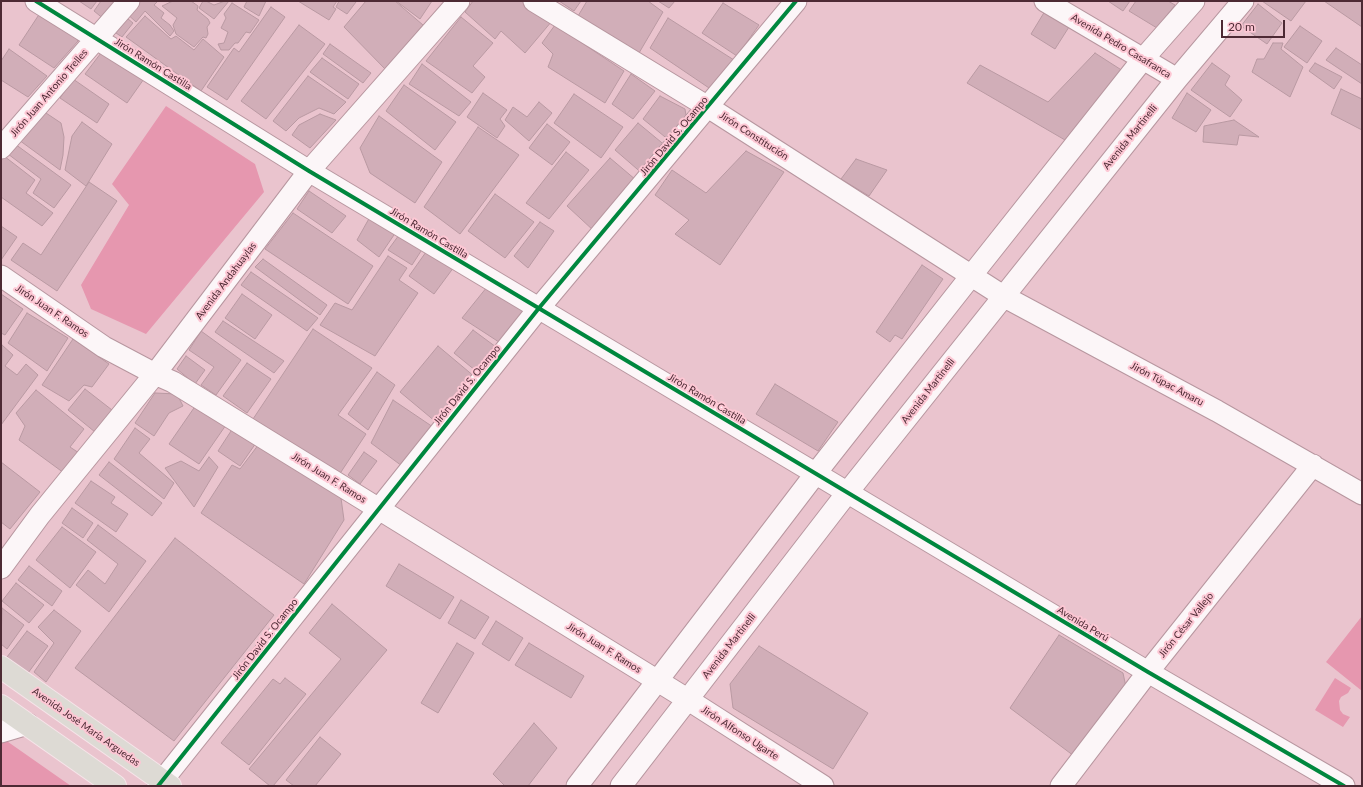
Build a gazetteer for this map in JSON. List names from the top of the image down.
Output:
{
  "streets": {
    "highway": ["Avenida José María Arguedas"],
    "street": [
      "Avenida Pedro Casafranca",
      "Jirón Ramón Castilla",
      "Jirón Juan Antonio Trelles",
      "Jirón David S. Ocampo",
      "Jirón Constitución",
      "Avenida Martinelli",
      "Avenida Andahuaylas",
      "Jirón Juan F. Ramos",
      "Jirón Túpac Amaru",
      "Avenida Perú",
      "Jirón César Vallejo",
      "Jirón Alfonso Ugarte"
    ]
  },
  "crossings": [
    ["Avenida Pedro Casafranca", "Avenida Martinelli"],
    ["Jirón Ramón Castilla", "Jirón Juan Antonio Trelles"],
    ["Jirón Ramón Castilla", "Jirón David S. Ocampo"],
    ["Jirón Ramón Castilla", "Avenida Andahuaylas"],
    ["Jirón Ramón Castilla", "Avenida Perú"],
    ["Jirón David S. Ocampo", "Jirón Constitución"],
    ["Jirón David S. Ocampo", "Jirón Juan F. Ramos"],
    ["Jirón David S. Ocampo", "Avenida José María Arguedas"],
    ["Jirón Constitución", "Jirón Túpac Amaru"],
    ["Avenida Martinelli", "Jirón Túpac Amaru"],
    ["Avenida Martinelli", "Avenida Perú"],
    ["Avenida Martinelli", "Jirón Alfonso Ugarte"],
    ["Avenida Andahuaylas", "Jirón Juan F. Ramos"],
    ["Jirón Juan F. Ramos", "Jirón Alfonso Ugarte"],
    ["Jirón Túpac Amaru", "Jirón César Vallejo"],
    ["Avenida Perú", "Jirón César Vallejo"]
  ],
  "scale_bar": "20 m"
}
